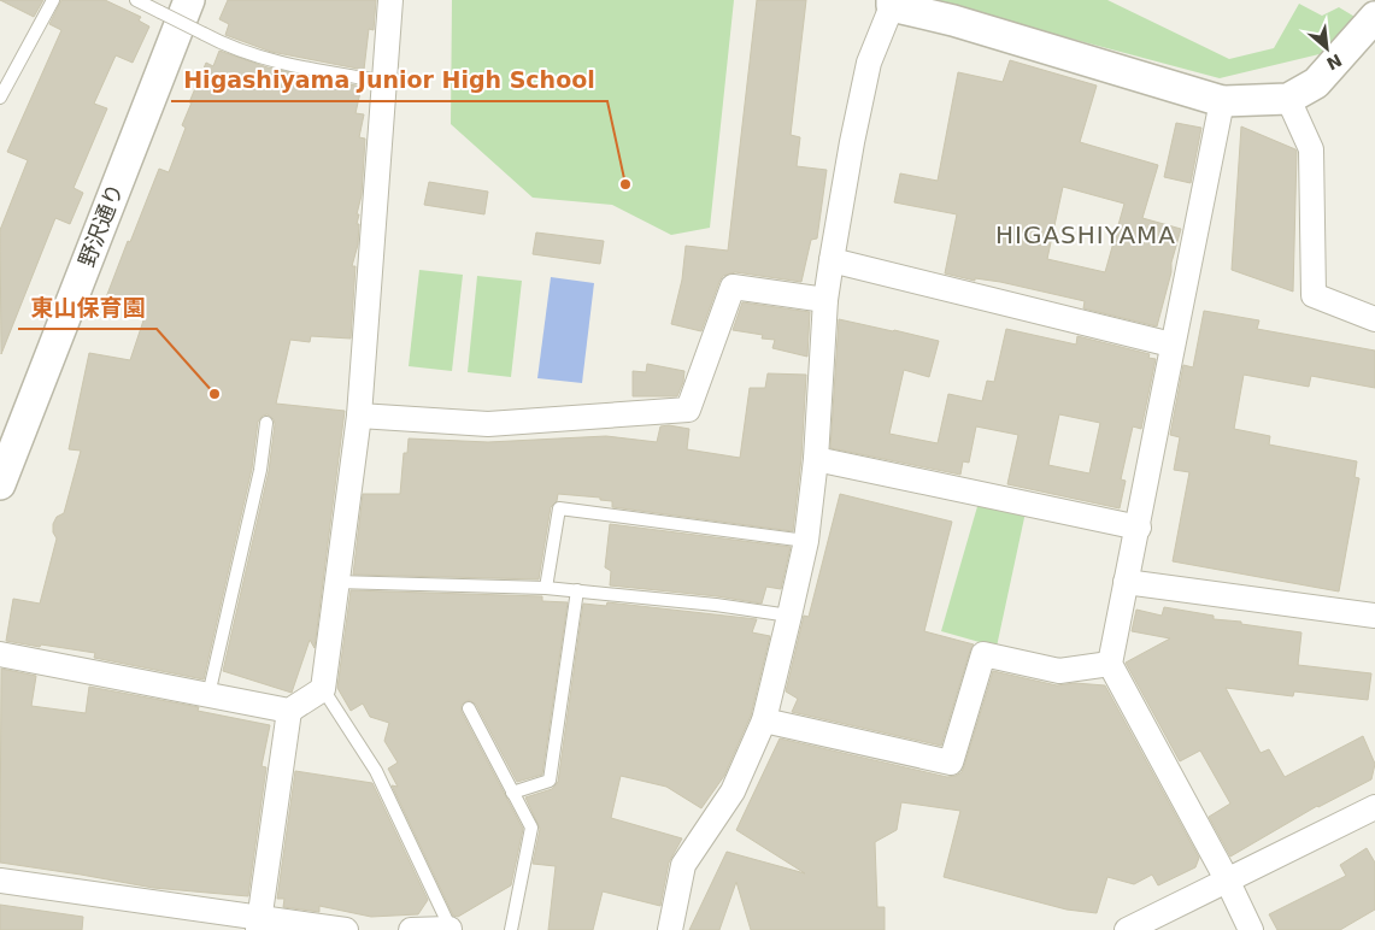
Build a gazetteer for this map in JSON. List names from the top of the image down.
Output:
{
  "streets": {
    "street": ["野沢通り"]
  },
  "districts": ["HIGASHIYAMA"],
  "places": ["Higashiyama Junior High School", "東山保育園"],
  "north": "bottom right"
}
